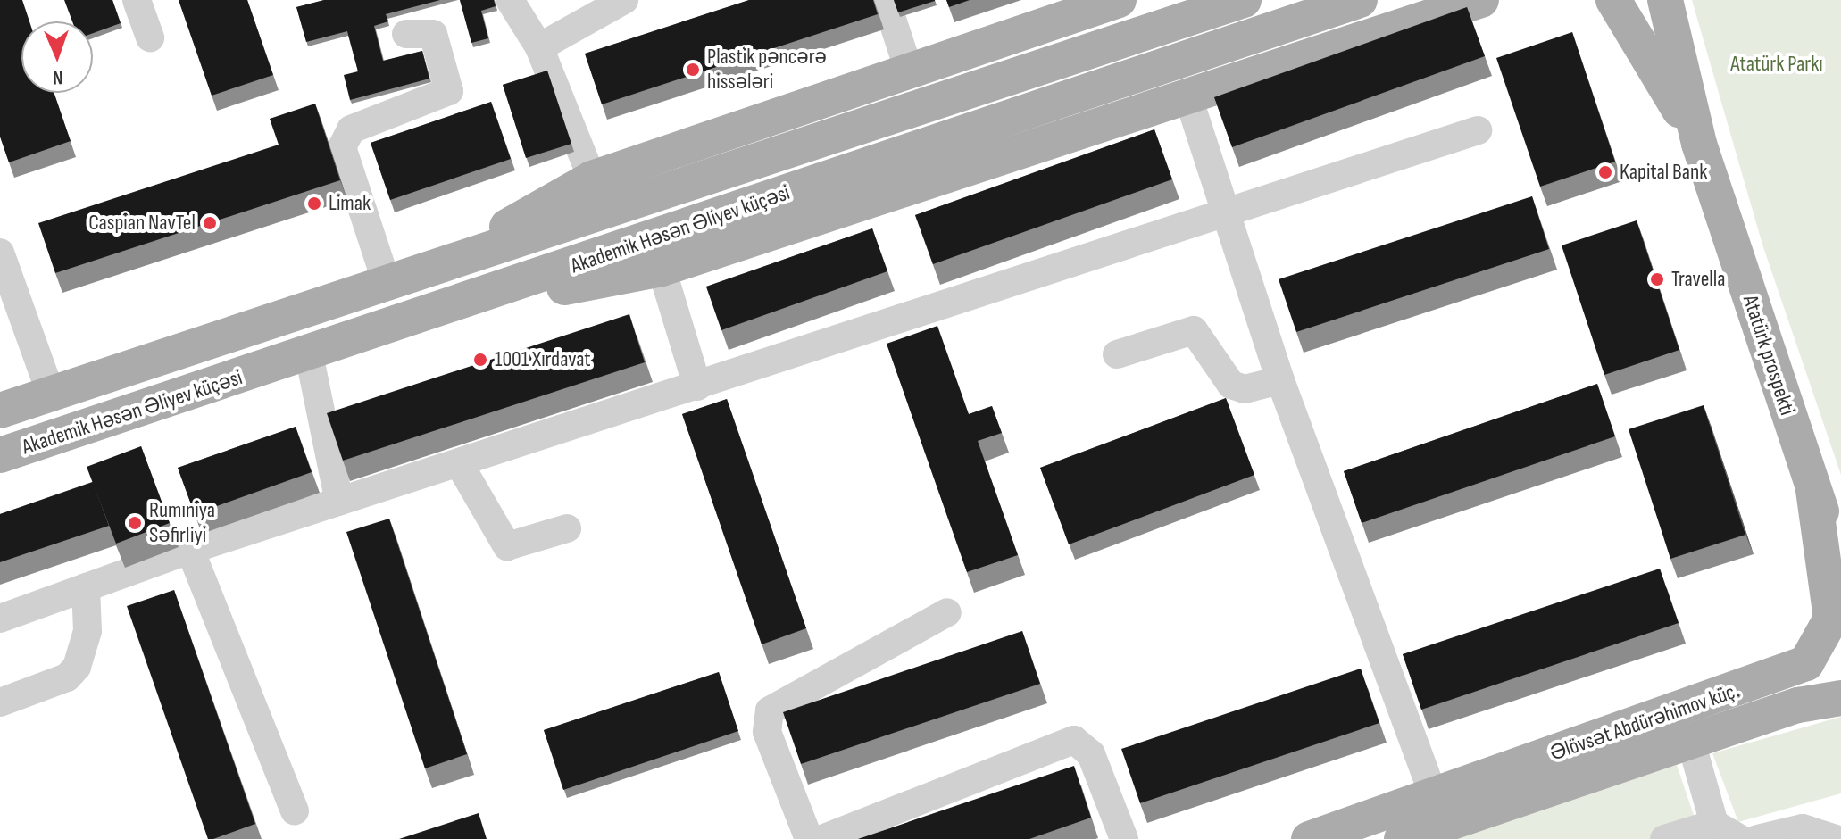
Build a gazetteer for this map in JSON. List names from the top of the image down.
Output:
{
  "streets": {
    "main road": ["Akademik Həsən Əliyev küçəsi", "Atatürk prospekti", "Əlövsət Abdürəhimov küç."]
  },
  "crossings": [
    ["Atatürk prospekti", "Əlövsət Abdürəhimov küç."]
  ],
  "parks": ["Atatürk Parkı"],
  "places": [
    "Plastik pəncərə hissələri",
    "Kapital Bank",
    "Limak",
    "Caspian NavTel",
    "Travella",
    "1001 Xırdavat",
    "Rumıniya Səfirliyi"
  ],
  "north": "bottom"
}
